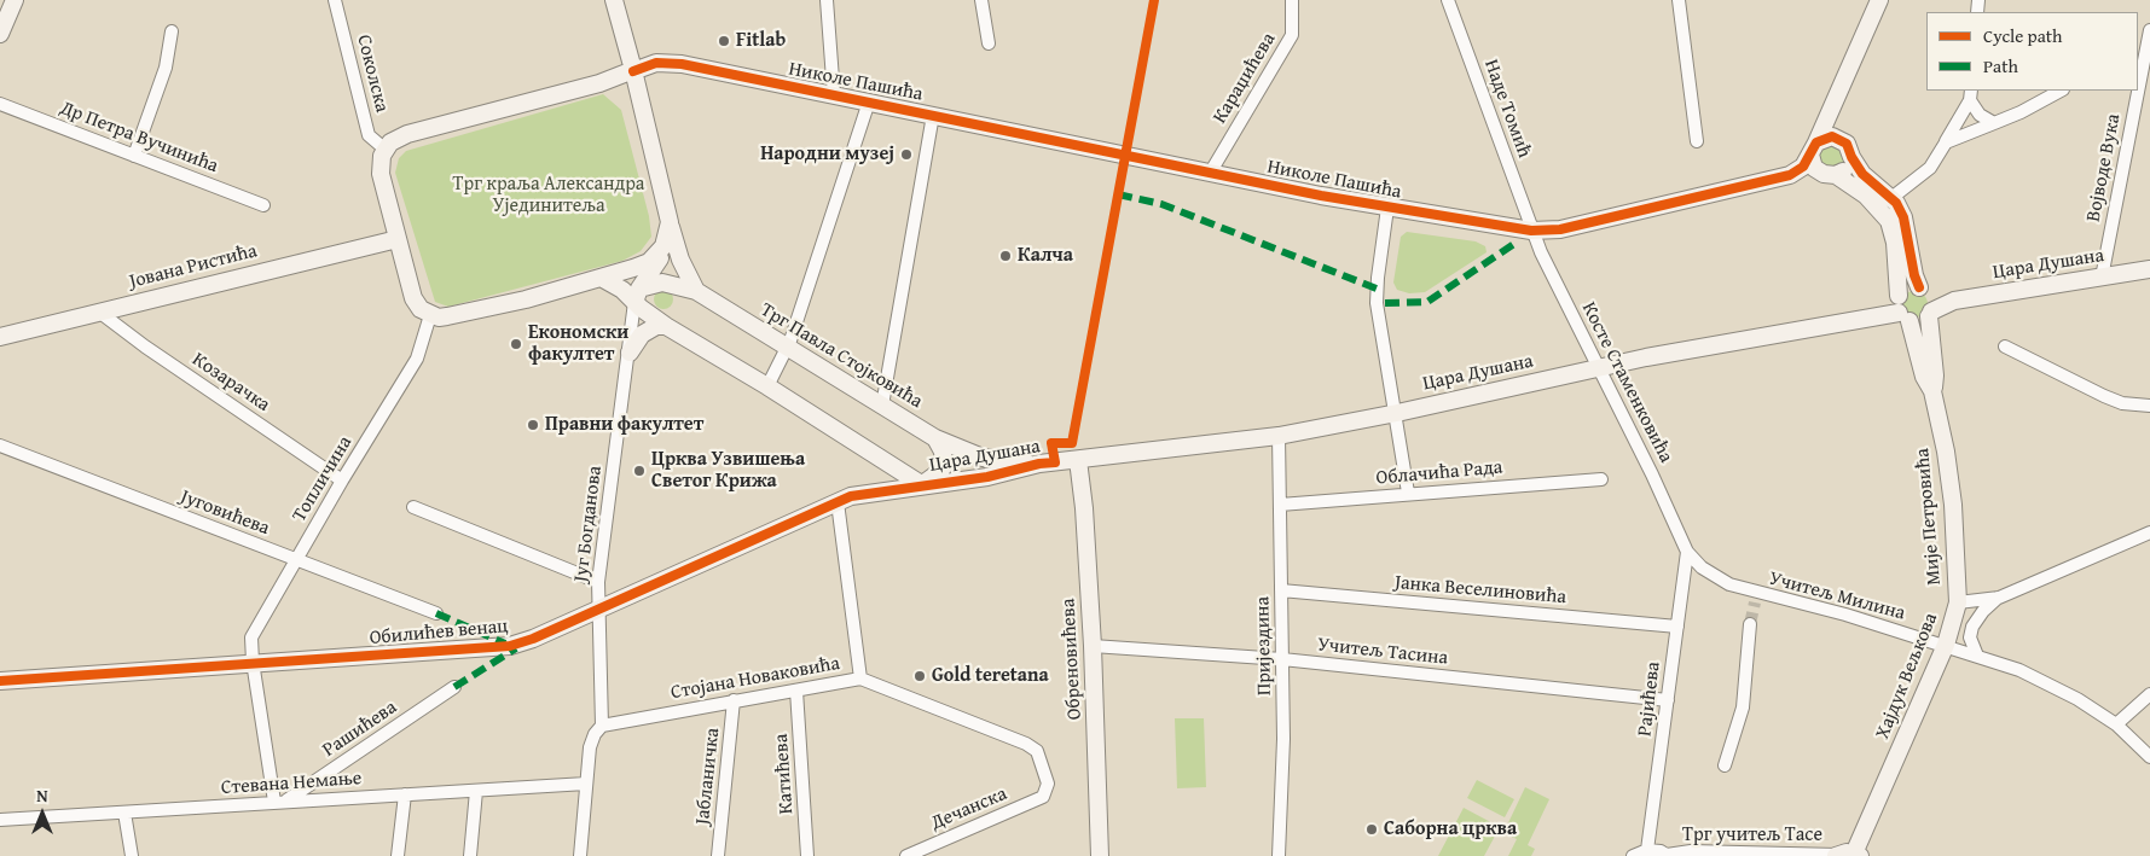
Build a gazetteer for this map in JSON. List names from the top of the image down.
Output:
{
  "streets": {
    "street": [
      "Соколска",
      "Караџићева",
      "Николе Пашића",
      "Наде Томић",
      "Др Петра Вучинића",
      "Војводе Вука",
      "Цара Душана",
      "Јована Ристића",
      "Трг Павла Стојковића",
      "Козарачка",
      "Косте Стаменковића",
      "Облачића Рада",
      "Топличина",
      "Југовићева",
      "Мије Петровића",
      "Југ Богданова",
      "Јанка Веселиновића",
      "Учитељ Милина",
      "Обилићев венац",
      "Пријездина",
      "Учитељ Тасина",
      "Обреновићева",
      "Хајдук Вељкова",
      "Стојана Новаковића",
      "Рајићева",
      "Рашићева",
      "Катићева",
      "Јабланичка",
      "Стевана Немање",
      "Дечанска",
      "Трг учитељ Тасе"
    ]
  },
  "crossings": [
    ["Караџићева", "Николе Пашића"],
    ["Николе Пашића", "Наде Томић"],
    ["Николе Пашића", "Косте Стаменковића"],
    ["Наде Томић", "Косте Стаменковића"],
    ["Војводе Вука", "Цара Душана"],
    ["Цара Душана", "Трг Павла Стојковића"],
    ["Цара Душана", "Косте Стаменковића"],
    ["Цара Душана", "Мије Петровића"],
    ["Цара Душана", "Обилићев венац"],
    ["Цара Душана", "Пријездина"],
    ["Цара Душана", "Обреновићева"],
    ["Јована Ристића", "Козарачка"],
    ["Трг Павла Стојковића", "Југ Богданова"],
    ["Козарачка", "Топличина"],
    ["Косте Стаменковића", "Учитељ Милина"],
    ["Косте Стаменковића", "Рајићева"],
    ["Облачића Рада", "Пријездина"],
    ["Топличина", "Југовићева"],
    ["Топличина", "Обилићев венац"],
    ["Топличина", "Рашићева"],
    ["Топличина", "Стевана Немање"],
    ["Мије Петровића", "Хајдук Вељкова"],
    ["Југ Богданова", "Обилићев венац"],
    ["Југ Богданова", "Стојана Новаковића"],
    ["Југ Богданова", "Стевана Немање"],
    ["Јанка Веселиновића", "Пријездина"],
    ["Јанка Веселиновића", "Рајићева"],
    ["Учитељ Милина", "Хајдук Вељкова"],
    ["Учитељ Милина", "Рајићева"],
    ["Пријездина", "Учитељ Тасина"],
    ["Учитељ Тасина", "Обреновићева"],
    ["Учитељ Тасина", "Рајићева"],
    ["Хајдук Вељкова", "Трг учитељ Тасе"],
    ["Стојана Новаковића", "Катићева"],
    ["Стојана Новаковића", "Јабланичка"],
    ["Стојана Новаковића", "Дечанска"],
    ["Рајићева", "Трг учитељ Тасе"],
    ["Рашићева", "Стевана Немање"]
  ],
  "parks": ["Трг краља Александра Ујединитеља"],
  "places": [
    "Fitlab",
    "Народни музеј",
    "Калча",
    "Економски факултет",
    "Правни факултет",
    "Црква Узвишења Светог Крижа",
    "Gold teretana",
    "Саборна црква"
  ],
  "legend": ["Cycle path", "Path"],
  "north": "top"
}
